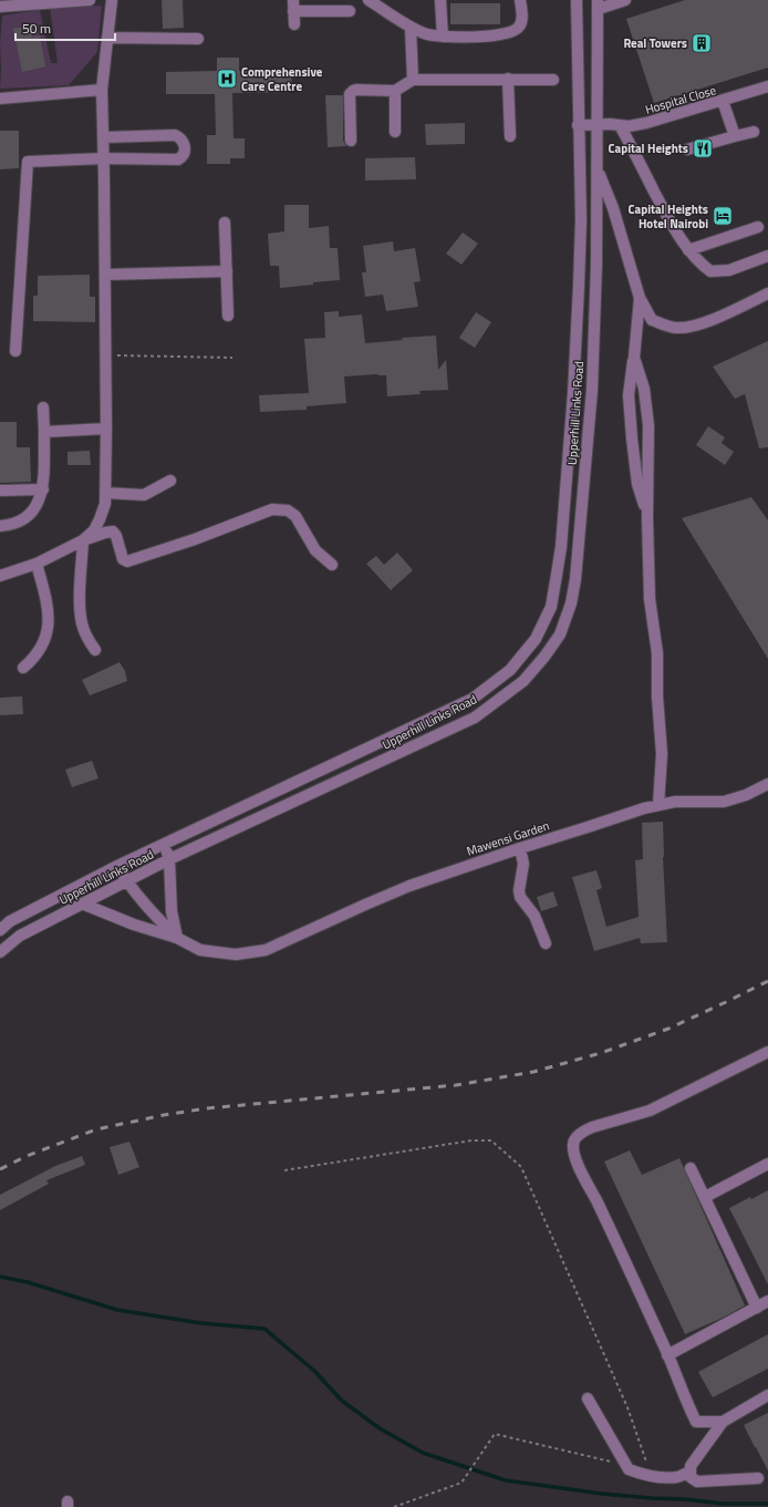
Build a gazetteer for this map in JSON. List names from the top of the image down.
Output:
{
  "streets": {
    "street": ["Hospital Close", "Upperhill Links Road", "Mawensi Garden"]
  },
  "crossings": [
    ["Hospital Close", "Upperhill Links Road"]
  ],
  "places": {
    "building": ["Real Towers"],
    "hospital": ["Comprehensive Care Centre"],
    "restaurant": ["Capital Heights"],
    "hotel": ["Capital Heights Hotel Nairobi"]
  },
  "scale_bar": "50 m"
}
